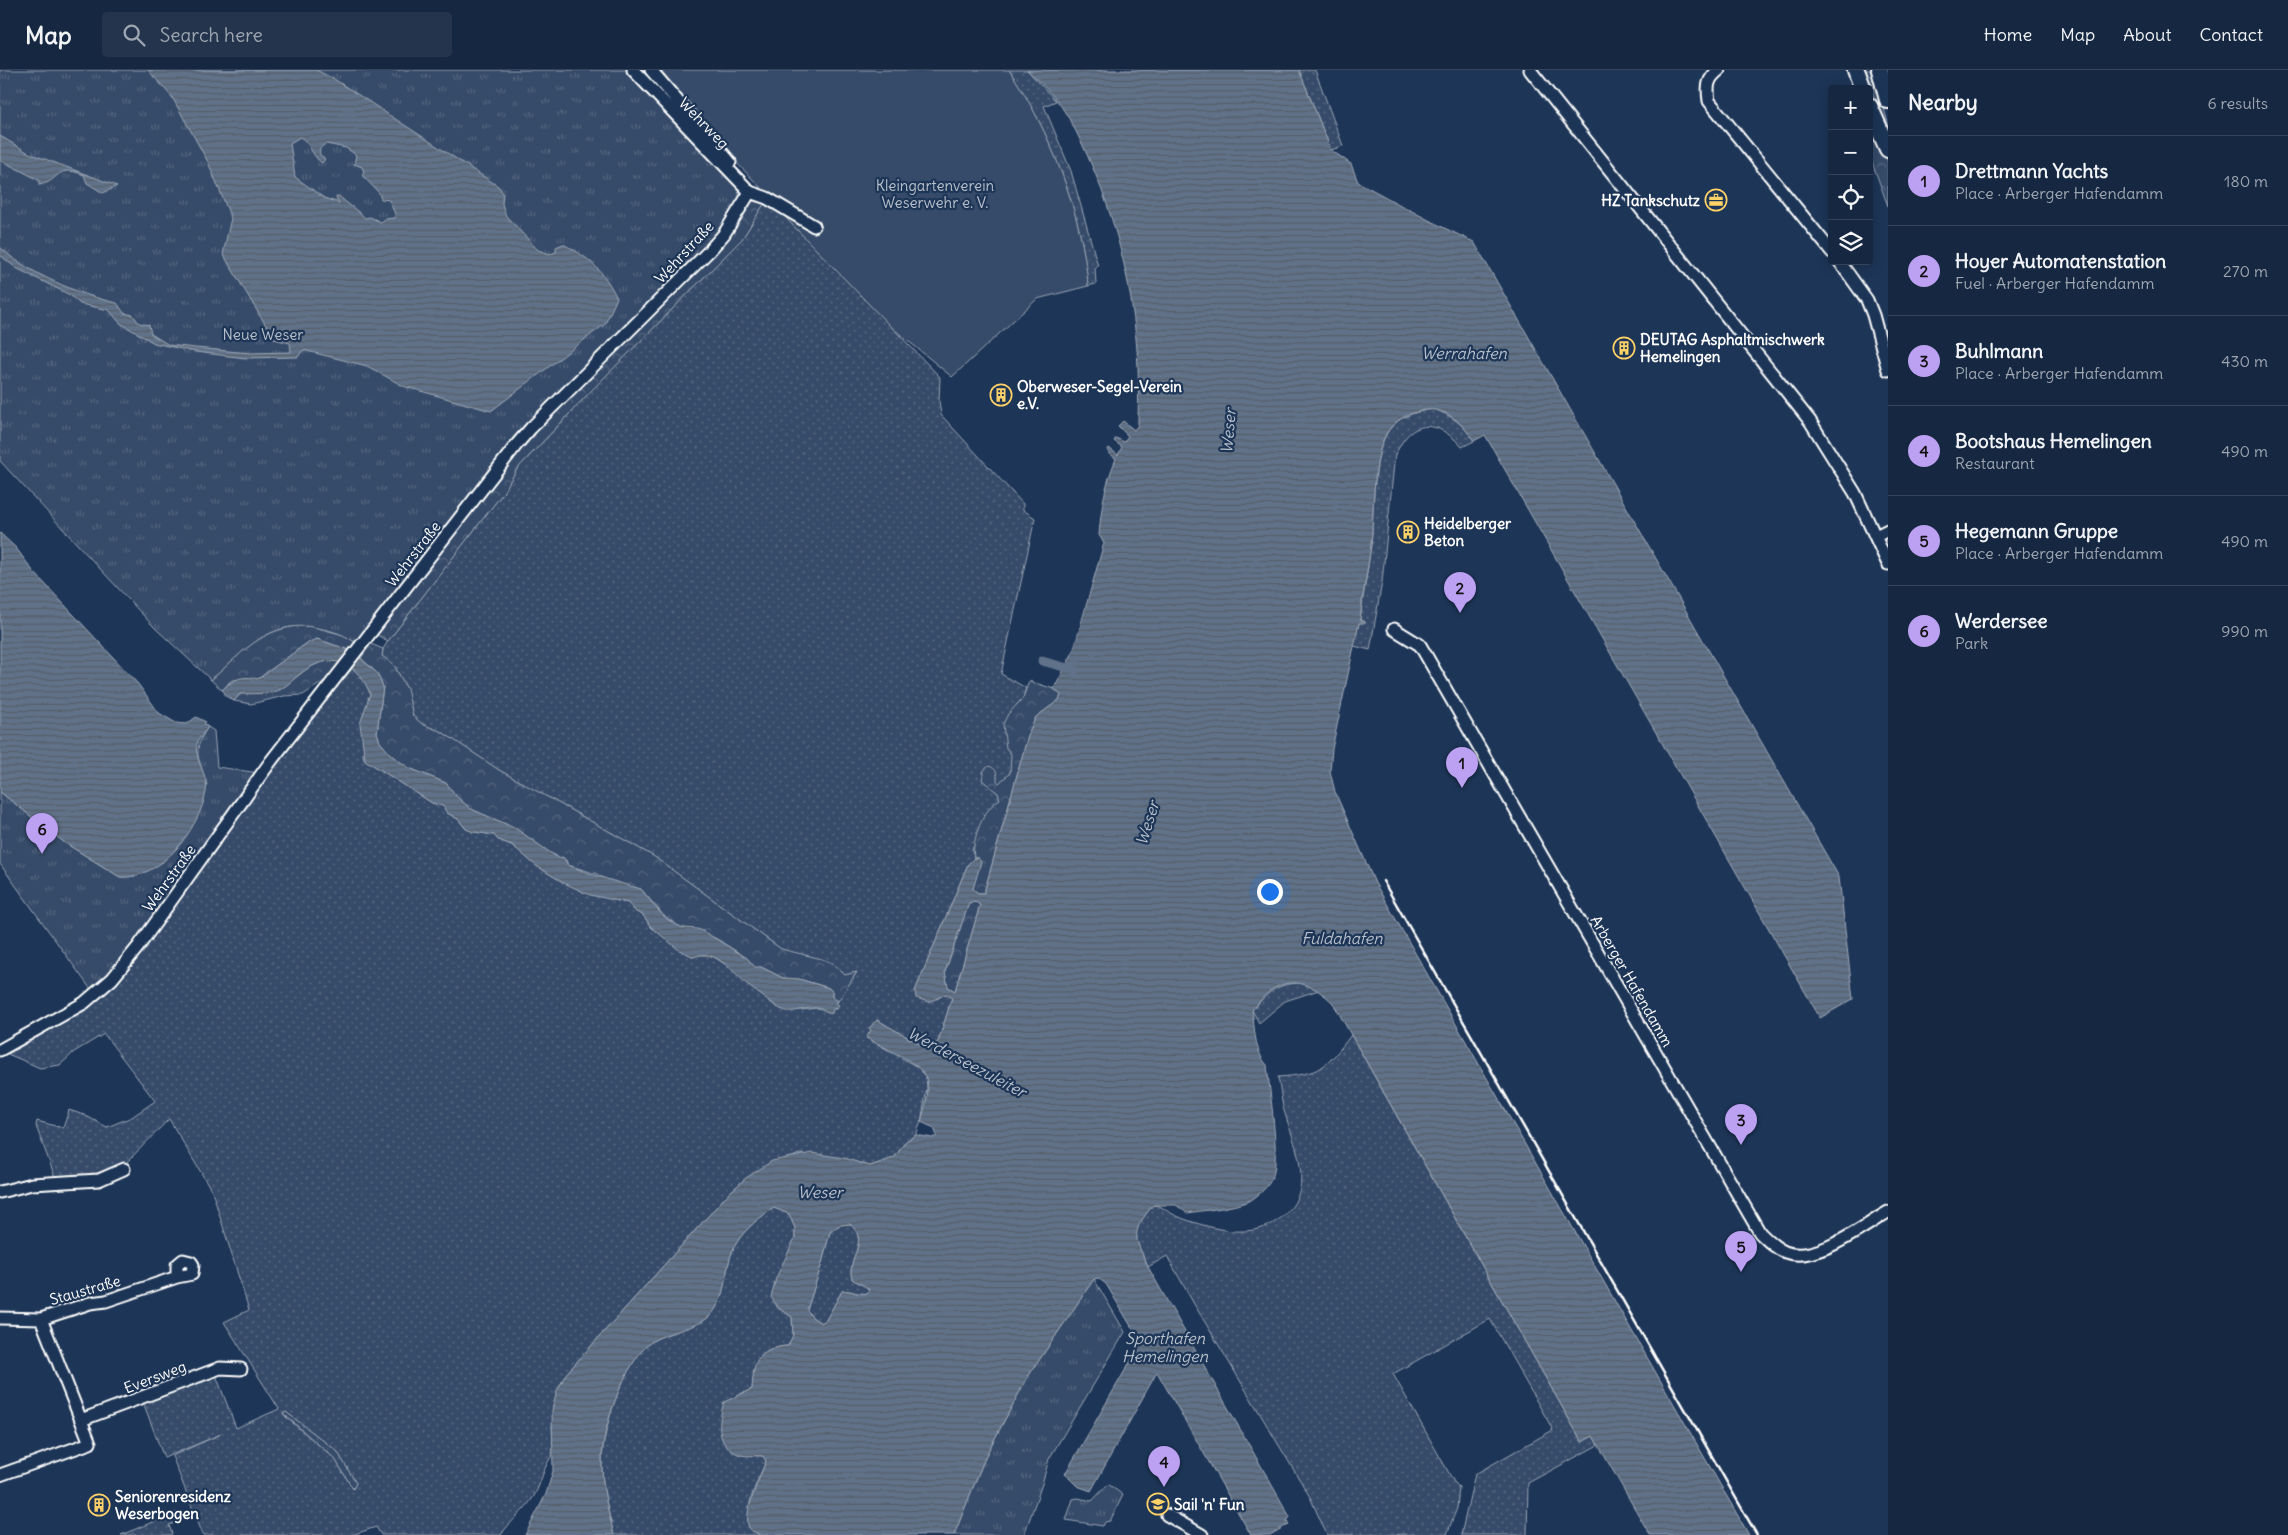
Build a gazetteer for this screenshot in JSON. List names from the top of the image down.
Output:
{
  "streets": {
    "street": [
      "Wehrweg",
      "Wehrstraße",
      "Arberger Hafendamm",
      "Staustraße",
      "Eversweg"
    ]
  },
  "water": [
    "Werrahafen",
    "Weser",
    "Fuldahafen",
    "Werderseezuleiter",
    "Sporthafen Hemelingen"
  ],
  "parks": ["Kleingartenverein Weserwehr e. V.", "Neue Weser"],
  "places": {
    "office": ["HZ Tankschutz"],
    "building": [
      "DEUTAG Asphaltmischwerk Hemelingen",
      "Oberweser-Segel-Verein e.V.",
      "Heidelberger Beton",
      "Seniorenresidenz Weserbogen"
    ],
    "school or university": ["Sail 'n' Fun"]
  },
  "page": {
    "header": "Map",
    "search": "Search here",
    "nav": [
      "Home",
      "Map",
      "About",
      "Contact"
    ],
    "heading": ["Nearby", "6 results"],
    "map_buttons": ["+", "−"],
    "list": [
      {
        "mark": "1",
        "name": "Drettmann Yachts",
        "note": "Place · Arberger Hafendamm",
        "value": "180 m"
      },
      {
        "mark": "2",
        "name": "Hoyer Automatenstation",
        "note": "Fuel · Arberger Hafendamm",
        "value": "270 m"
      },
      {
        "mark": "3",
        "name": "Buhlmann",
        "note": "Place · Arberger Hafendamm",
        "value": "430 m"
      },
      {
        "mark": "4",
        "name": "Bootshaus Hemelingen",
        "note": "Restaurant",
        "value": "490 m"
      },
      {
        "mark": "5",
        "name": "Hegemann Gruppe",
        "note": "Place · Arberger Hafendamm",
        "value": "490 m"
      },
      {
        "mark": "6",
        "name": "Werdersee",
        "note": "Park",
        "value": "990 m"
      }
    ],
    "pins": [
      "2",
      "1",
      "6",
      "3",
      "5",
      "4"
    ]
  }
}
